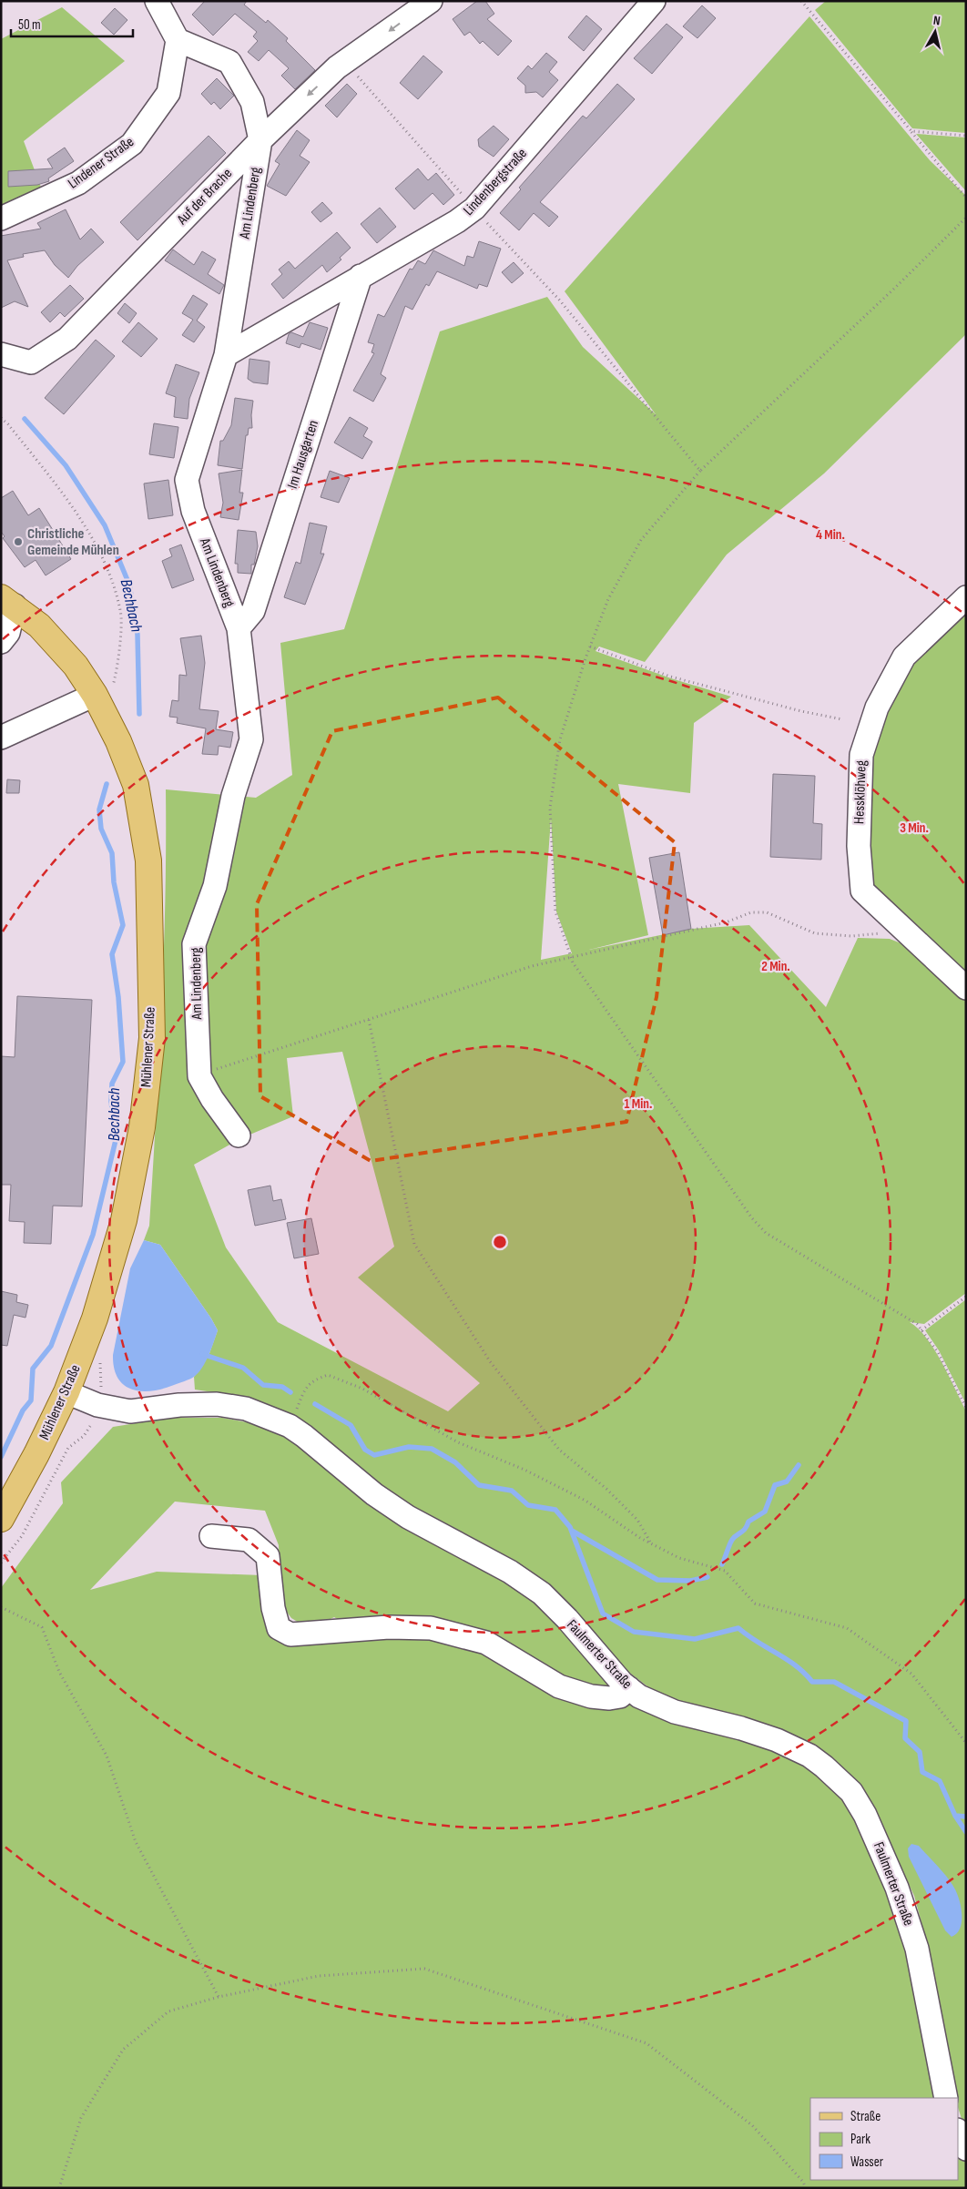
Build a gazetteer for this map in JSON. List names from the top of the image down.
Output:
{
  "streets": {
    "main road": ["Mühlener Straße"],
    "street": [
      "Lindener Straße",
      "Lindenbergstraße",
      "Auf der Brache",
      "Am Lindenberg",
      "Im Hausgarten",
      "Hessklöhweg",
      "Faulmerter Straße"
    ]
  },
  "crossings": [
    ["Lindener Straße", "Am Lindenberg"],
    ["Lindenbergstraße", "Am Lindenberg"],
    ["Lindenbergstraße", "Im Hausgarten"],
    ["Auf der Brache", "Am Lindenberg"],
    ["Am Lindenberg", "Im Hausgarten"],
    ["Mühlener Straße", "Faulmerter Straße"]
  ],
  "one_way": ["Auf der Brache"],
  "water": ["Bechbach"],
  "places": ["Christliche Gemeinde Mühlen"],
  "legend": ["Straße", "Park", "Wasser"],
  "scale_bar": "50 m",
  "north": "top",
  "rings": [
    "4 Min.",
    "3 Min.",
    "2 Min.",
    "1 Min."
  ]
}
